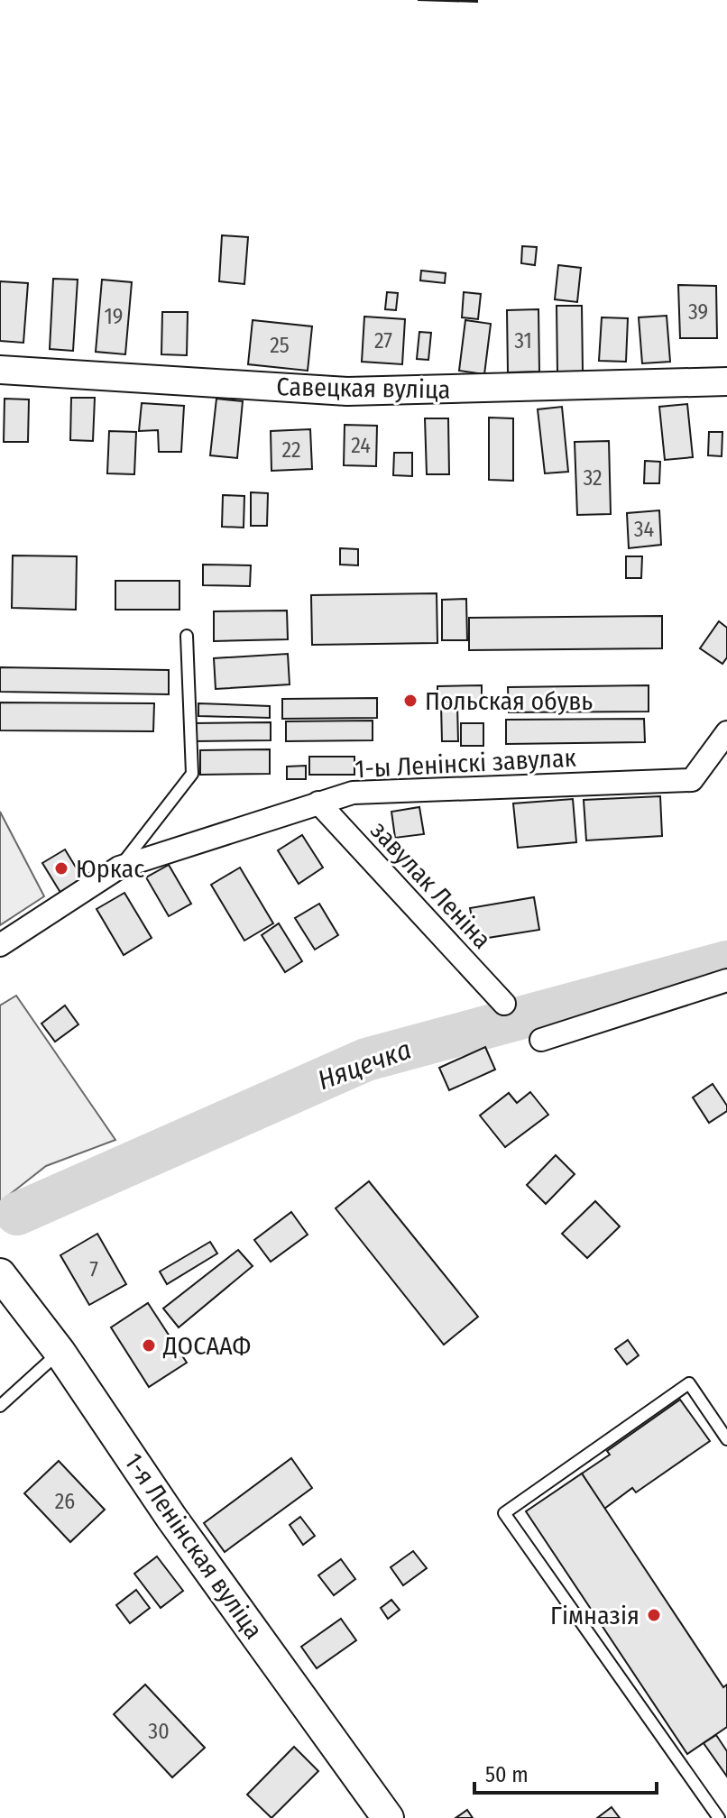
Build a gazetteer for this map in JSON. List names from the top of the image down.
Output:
{
  "streets": {
    "main road": ["1-я Ленінская вуліца"],
    "street": ["Савецкая вуліца", "1-ы Ленінскі завулак", "завулак Леніна"]
  },
  "crossings": [
    ["1-ы Ленінскі завулак", "завулак Леніна"]
  ],
  "water": ["Няцечка"],
  "places": [
    "Польская обувь",
    "Юркас",
    "ДОСААФ",
    "Гімназія"
  ],
  "house_numbers": [
    "39",
    "19",
    "27",
    "31",
    "25",
    "24",
    "22",
    "32",
    "34",
    "7",
    "26",
    "30"
  ],
  "scale_bar": "50 m"
}
